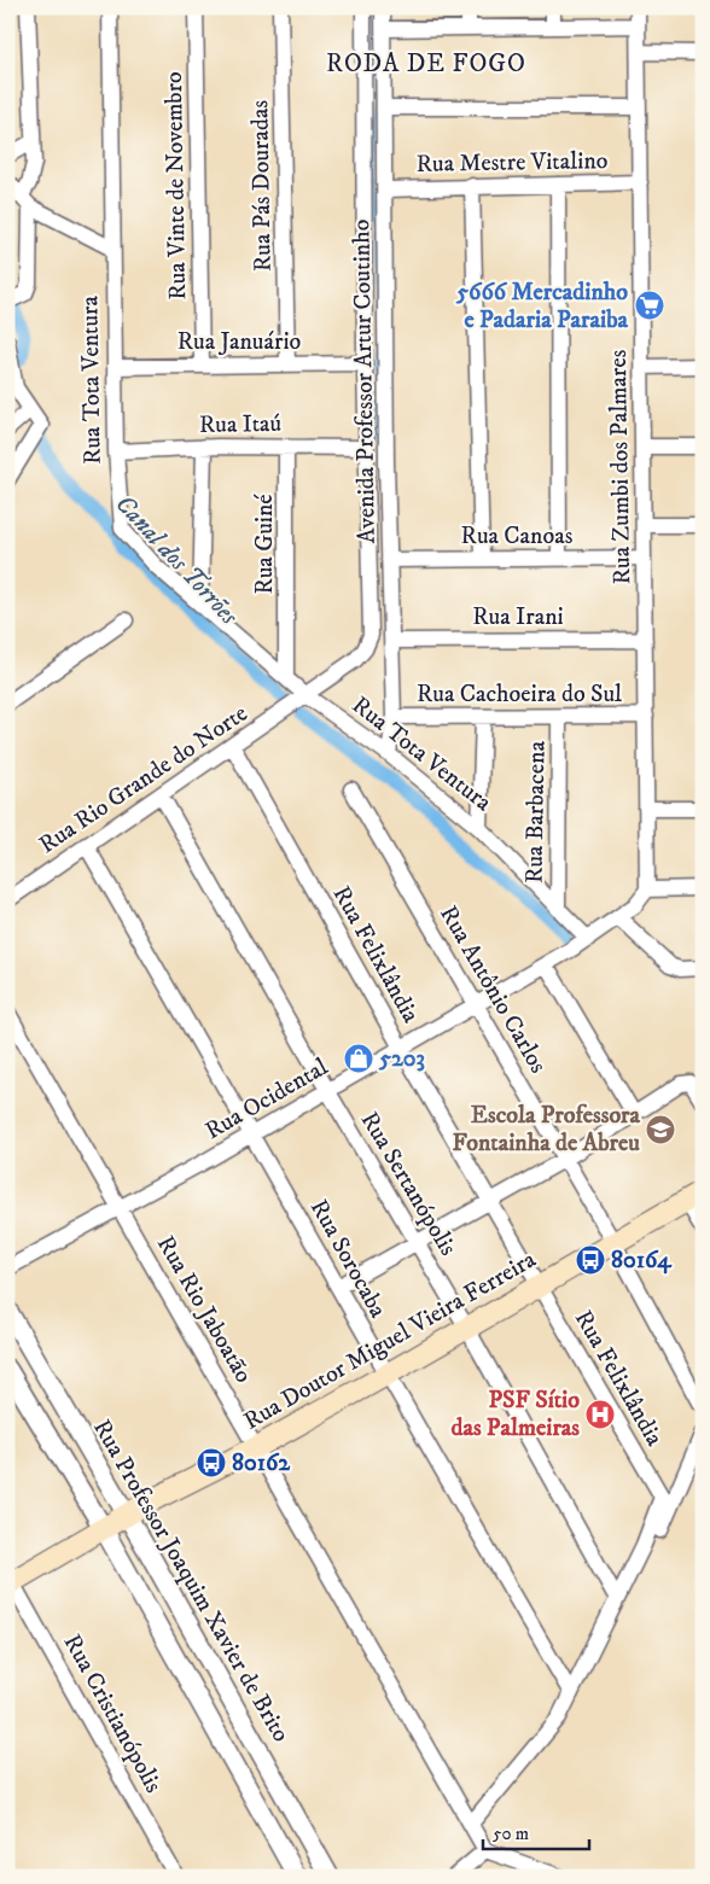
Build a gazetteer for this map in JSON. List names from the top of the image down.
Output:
{
  "streets": {
    "main road": ["Rua Doutor Miguel Vieira Ferreira"],
    "street": [
      "Rua Mestre Vitalino",
      "Rua Vinte de Novembro",
      "Rua Pás Douradas",
      "Rua Januário",
      "Rua Tota Ventura",
      "Avenida Professor Artur Coutinho",
      "Rua Itaú",
      "Rua Zumbi dos Palmares",
      "Rua Canoas",
      "Rua Guiné",
      "Rua Irani",
      "Rua Cachoeira do Sul",
      "Rua Rio Grande do Norte",
      "Rua Barbacena",
      "Rua Felixlândia",
      "Rua Antônio Carlos",
      "Rua Ocidental",
      "Rua Sertanópolis",
      "Rua Sorocaba",
      "Rua Rio Jaboatão",
      "Rua Professor Joaquim Xavier de Brito",
      "Rua Cristianópolis"
    ]
  },
  "crossings": [
    ["Rua Mestre Vitalino", "Avenida Professor Artur Coutinho"],
    ["Rua Mestre Vitalino", "Rua Zumbi dos Palmares"],
    ["Rua Vinte de Novembro", "Rua Januário"],
    ["Rua Pás Douradas", "Rua Januário"],
    ["Rua Januário", "Rua Tota Ventura"],
    ["Rua Januário", "Avenida Professor Artur Coutinho"],
    ["Rua Tota Ventura", "Avenida Professor Artur Coutinho"],
    ["Rua Tota Ventura", "Rua Itaú"],
    ["Rua Tota Ventura", "Rua Guiné"],
    ["Rua Tota Ventura", "Rua Rio Grande do Norte"],
    ["Rua Tota Ventura", "Rua Barbacena"],
    ["Rua Tota Ventura", "Rua Ocidental"],
    ["Avenida Professor Artur Coutinho", "Rua Itaú"],
    ["Avenida Professor Artur Coutinho", "Rua Canoas"],
    ["Avenida Professor Artur Coutinho", "Rua Irani"],
    ["Avenida Professor Artur Coutinho", "Rua Cachoeira do Sul"],
    ["Avenida Professor Artur Coutinho", "Rua Rio Grande do Norte"],
    ["Rua Itaú", "Rua Guiné"],
    ["Rua Zumbi dos Palmares", "Rua Canoas"],
    ["Rua Zumbi dos Palmares", "Rua Irani"],
    ["Rua Zumbi dos Palmares", "Rua Cachoeira do Sul"],
    ["Rua Zumbi dos Palmares", "Rua Ocidental"],
    ["Rua Cachoeira do Sul", "Rua Barbacena"],
    ["Rua Rio Grande do Norte", "Rua Felixlândia"],
    ["Rua Rio Grande do Norte", "Rua Sertanópolis"],
    ["Rua Rio Grande do Norte", "Rua Sorocaba"],
    ["Rua Felixlândia", "Rua Ocidental"],
    ["Rua Felixlândia", "Rua Sertanópolis"],
    ["Rua Felixlândia", "Rua Doutor Miguel Vieira Ferreira"],
    ["Rua Antônio Carlos", "Rua Ocidental"],
    ["Rua Antônio Carlos", "Rua Doutor Miguel Vieira Ferreira"],
    ["Rua Ocidental", "Rua Sertanópolis"],
    ["Rua Ocidental", "Rua Sorocaba"],
    ["Rua Ocidental", "Rua Rio Jaboatão"],
    ["Rua Sertanópolis", "Rua Doutor Miguel Vieira Ferreira"],
    ["Rua Sorocaba", "Rua Doutor Miguel Vieira Ferreira"],
    ["Rua Rio Jaboatão", "Rua Doutor Miguel Vieira Ferreira"],
    ["Rua Doutor Miguel Vieira Ferreira", "Rua Professor Joaquim Xavier de Brito"],
    ["Rua Doutor Miguel Vieira Ferreira", "Rua Cristianópolis"]
  ],
  "districts": ["RODA DE FOGO"],
  "water": ["Canal dos Torrões"],
  "places": {
    "supermarket": ["5666 Mercadinho e Padaria Paraiba"],
    "shop": ["5203"],
    "school or university": ["Escola Professora Fontainha de Abreu"],
    "bus stop": ["80164", "80162"],
    "hospital": ["PSF Sítio das Palmeiras"]
  },
  "scale_bar": "50 m"
}
